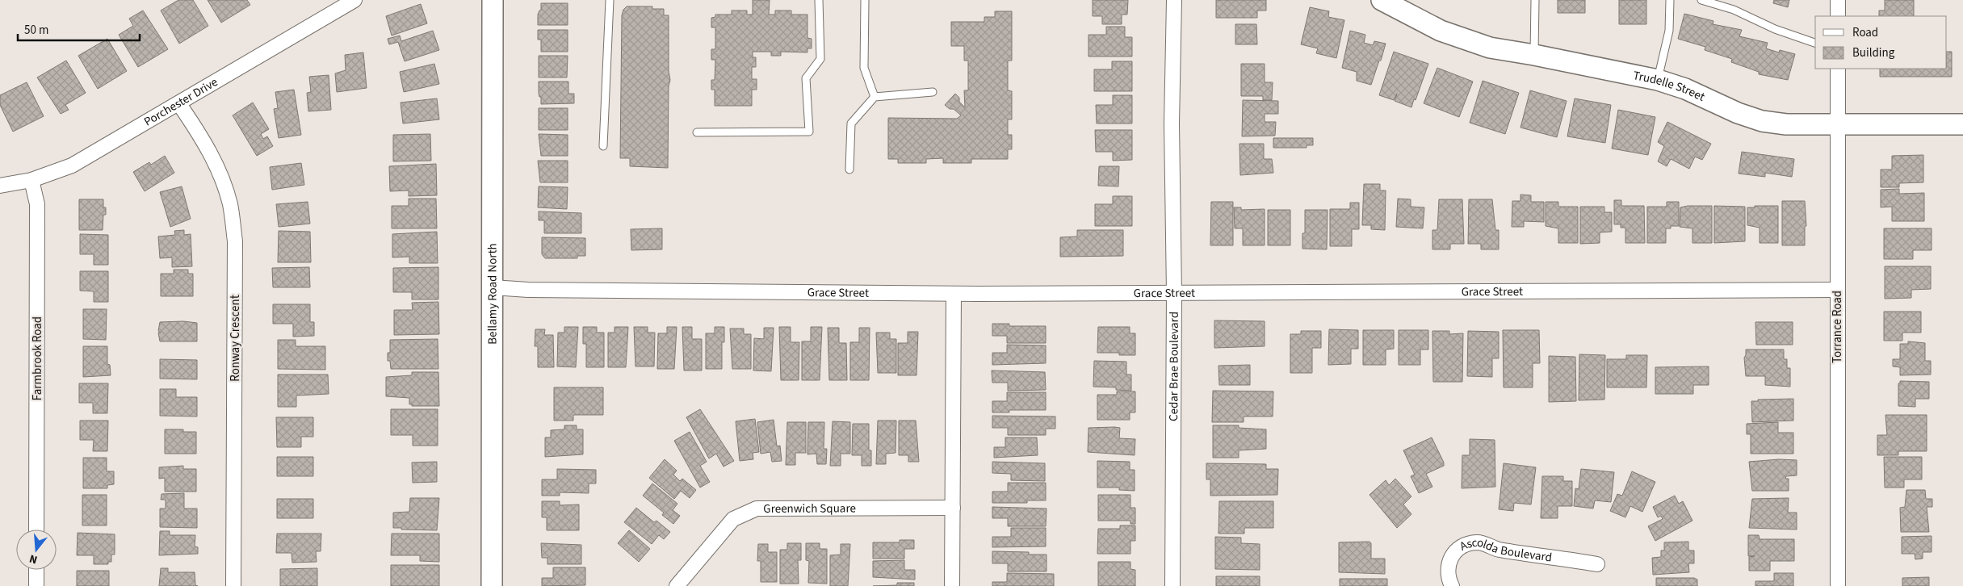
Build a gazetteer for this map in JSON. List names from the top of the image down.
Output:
{
  "streets": {
    "street": [
      "Trudelle Street",
      "Porchester Drive",
      "Grace Street",
      "Bellamy Road North",
      "Torrance Road",
      "Ronway Crescent",
      "Farmbrook Road",
      "Cedar Brae Boulevard",
      "Greenwich Square",
      "Ascolda Boulevard"
    ]
  },
  "crossings": [
    ["Trudelle Street", "Torrance Road"],
    ["Porchester Drive", "Ronway Crescent"],
    ["Porchester Drive", "Farmbrook Road"],
    ["Grace Street", "Bellamy Road North"],
    ["Grace Street", "Torrance Road"],
    ["Grace Street", "Cedar Brae Boulevard"]
  ],
  "legend": ["Road", "Building"],
  "scale_bar": "50 m",
  "north": "bottom"
}
